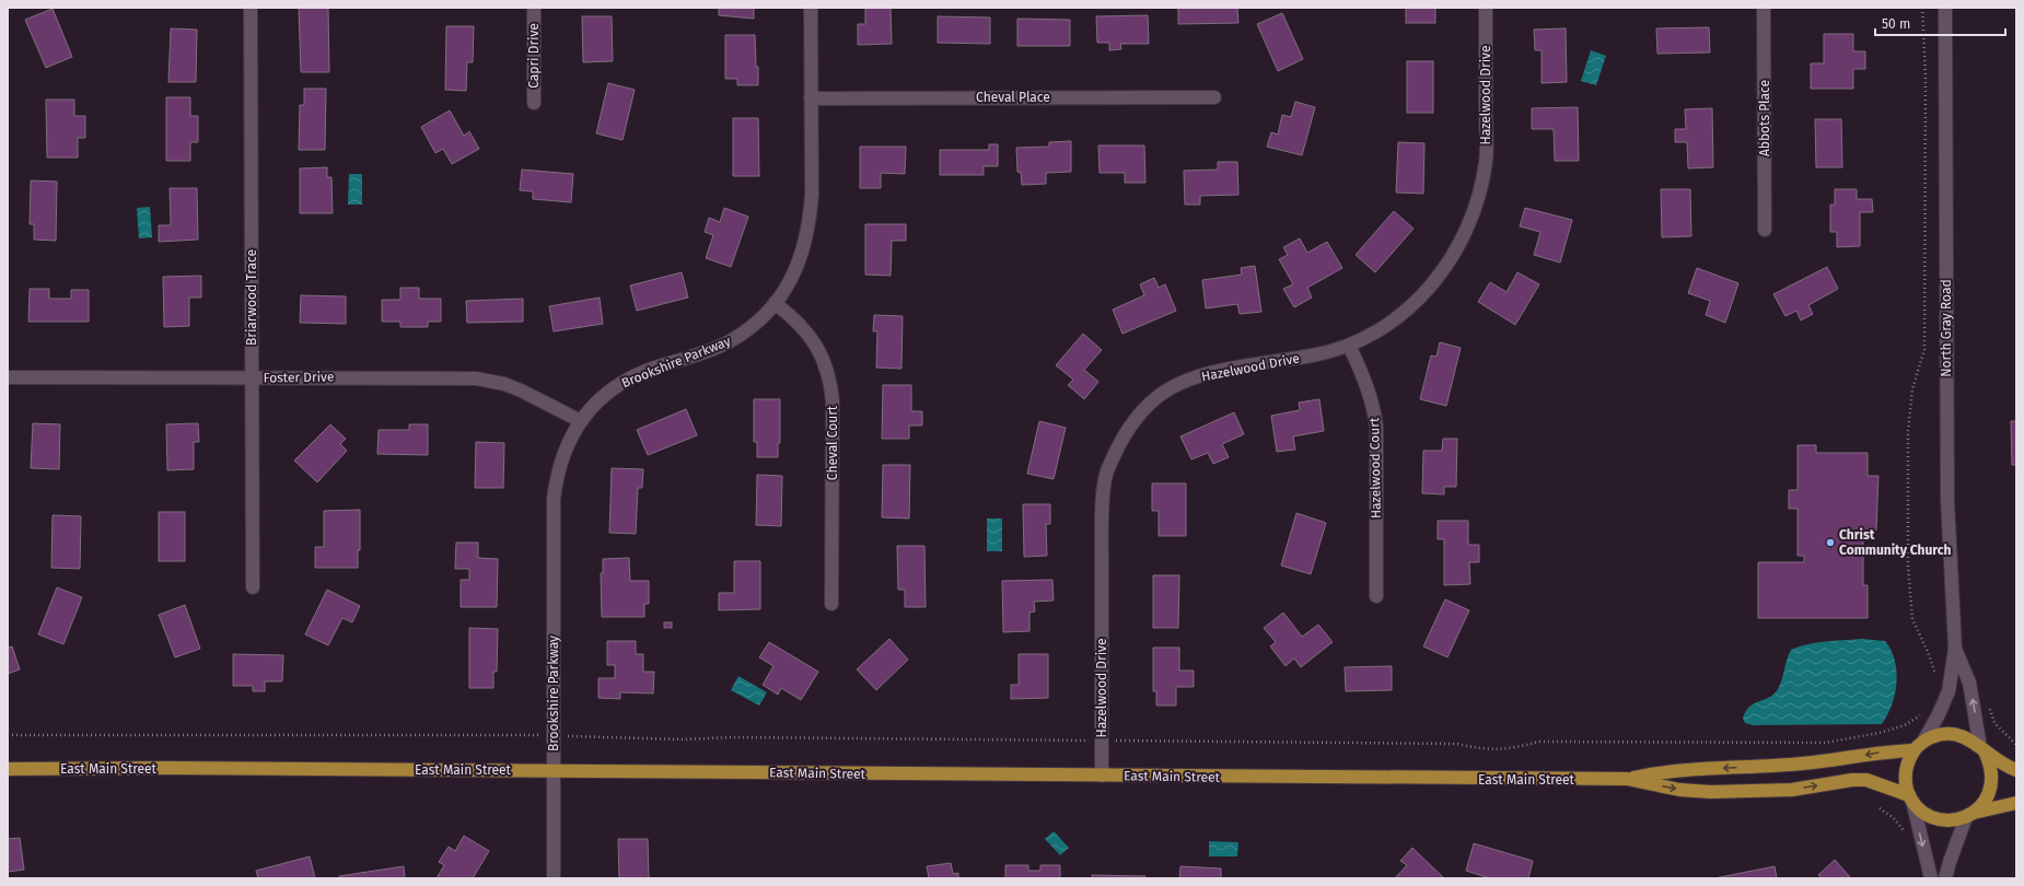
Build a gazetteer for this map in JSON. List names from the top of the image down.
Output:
{
  "streets": {
    "main road": ["East Main Street"],
    "street": [
      "Capri Drive",
      "Hazelwood Drive",
      "Cheval Place",
      "Abbots Place",
      "Briarwood Trace",
      "North Gray Road",
      "Brookshire Parkway",
      "Foster Drive",
      "Cheval Court",
      "Hazelwood Court"
    ]
  },
  "crossings": [
    ["Hazelwood Drive", "Hazelwood Court"],
    ["Hazelwood Drive", "East Main Street"],
    ["Cheval Place", "Brookshire Parkway"],
    ["Briarwood Trace", "Foster Drive"],
    ["North Gray Road", "East Main Street"],
    ["Brookshire Parkway", "Foster Drive"],
    ["Brookshire Parkway", "Cheval Court"],
    ["Brookshire Parkway", "East Main Street"]
  ],
  "places": ["Christ Community Church"],
  "scale_bar": "50 m"
}
